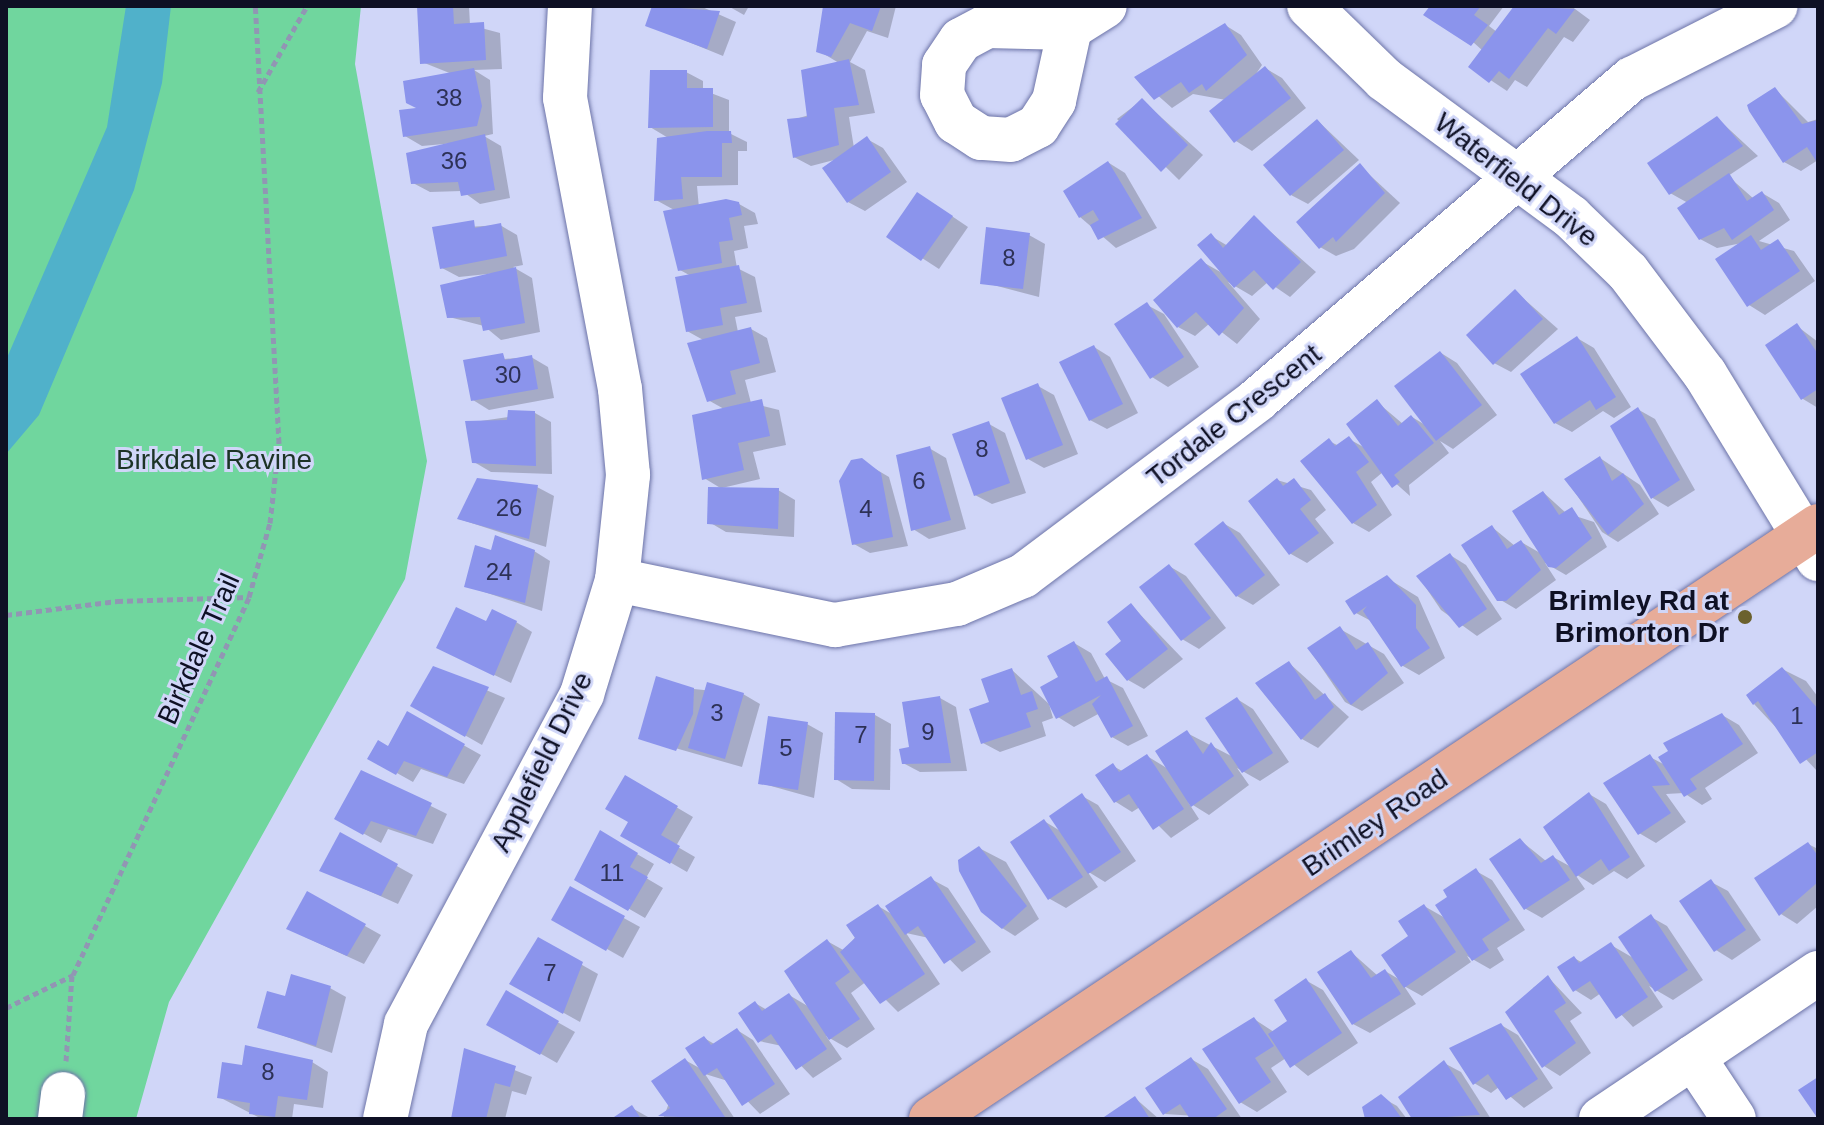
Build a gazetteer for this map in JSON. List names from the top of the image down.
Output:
{
  "streets": {
    "main road": ["Brimley Road"],
    "street": ["Waterfield Drive", "Tordale Crescent", "Applefield Drive"],
    "path": ["Birkdale Trail"]
  },
  "crossings": [
    ["Waterfield Drive", "Tordale Crescent"],
    ["Waterfield Drive", "Brimley Road"],
    ["Tordale Crescent", "Applefield Drive"]
  ],
  "parks": ["Birkdale Ravine"],
  "places": ["Brimley Rd at Brimorton Dr"],
  "house_numbers": [
    "38",
    "36",
    "8",
    "30",
    "8",
    "6",
    "26",
    "4",
    "24",
    "3",
    "1",
    "9",
    "7",
    "5",
    "11",
    "7",
    "8"
  ]
}
